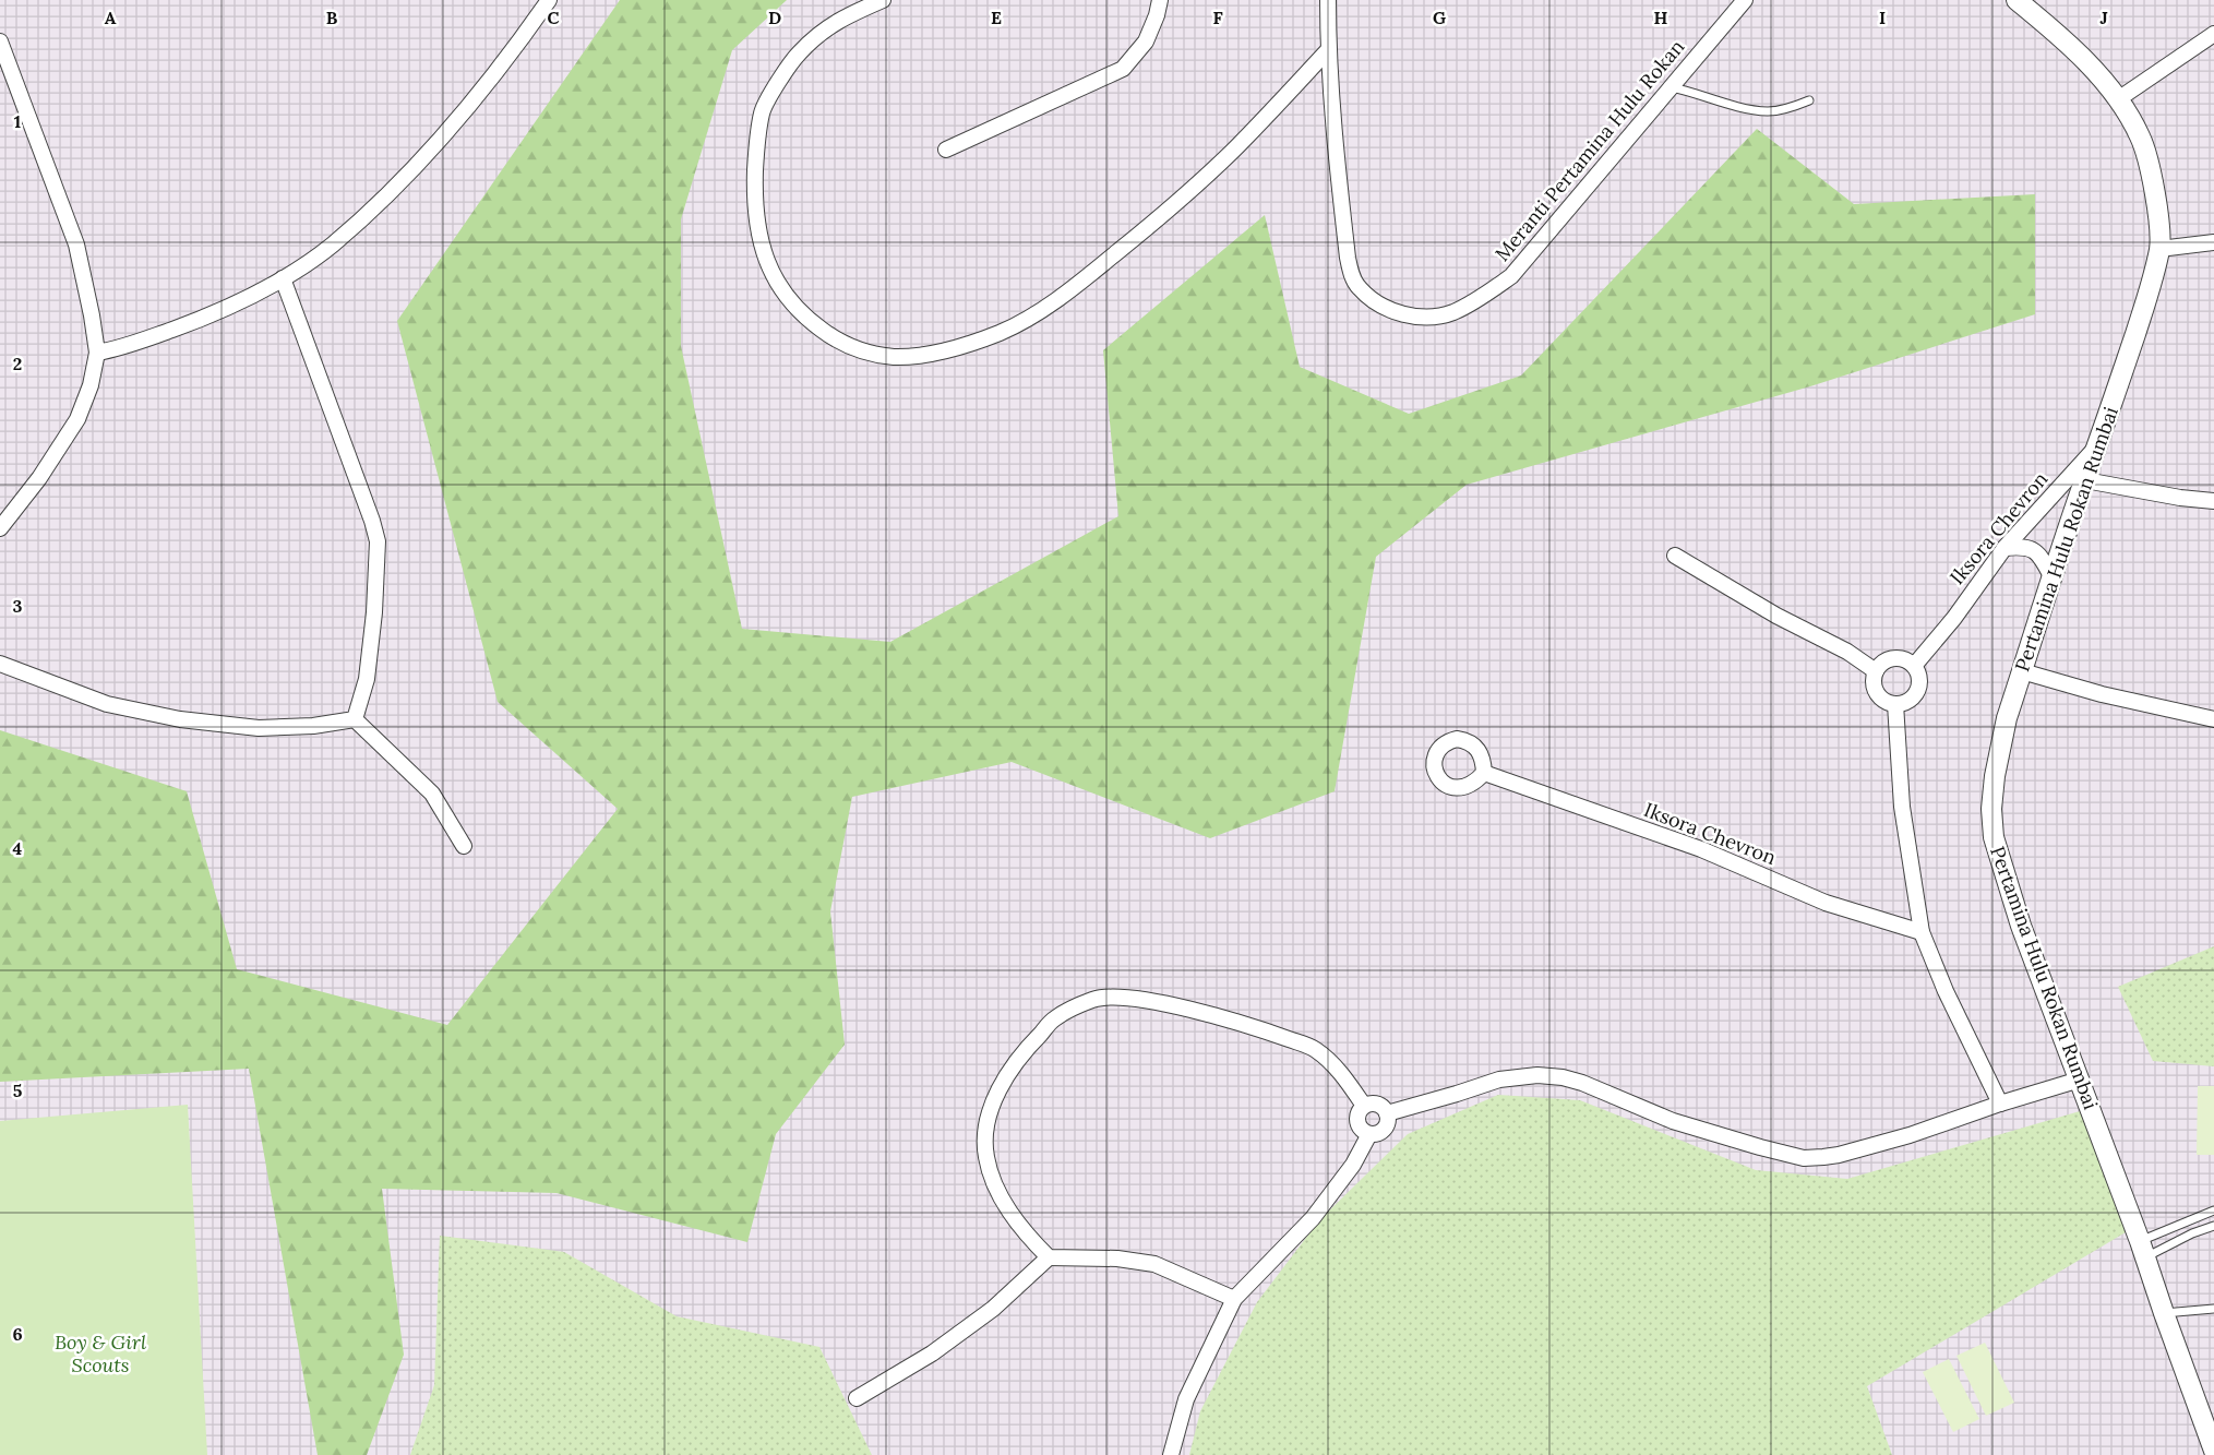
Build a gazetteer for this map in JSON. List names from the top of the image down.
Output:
{
  "streets": {
    "street": ["Meranti Pertamina Hulu Rokan", "Iksora Chevron", "Pertamina Hulu Rokan Rumbai"]
  },
  "crossings": [
    ["Iksora Chevron", "Pertamina Hulu Rokan Rumbai"]
  ],
  "parks": ["Boy & Girl Scouts"],
  "grid": {
    "columns": [
      "A",
      "B",
      "C",
      "D",
      "E",
      "F",
      "G",
      "H",
      "I",
      "J"
    ],
    "rows": [
      "1",
      "2",
      "3",
      "4",
      "5",
      "6"
    ]
  }
}
